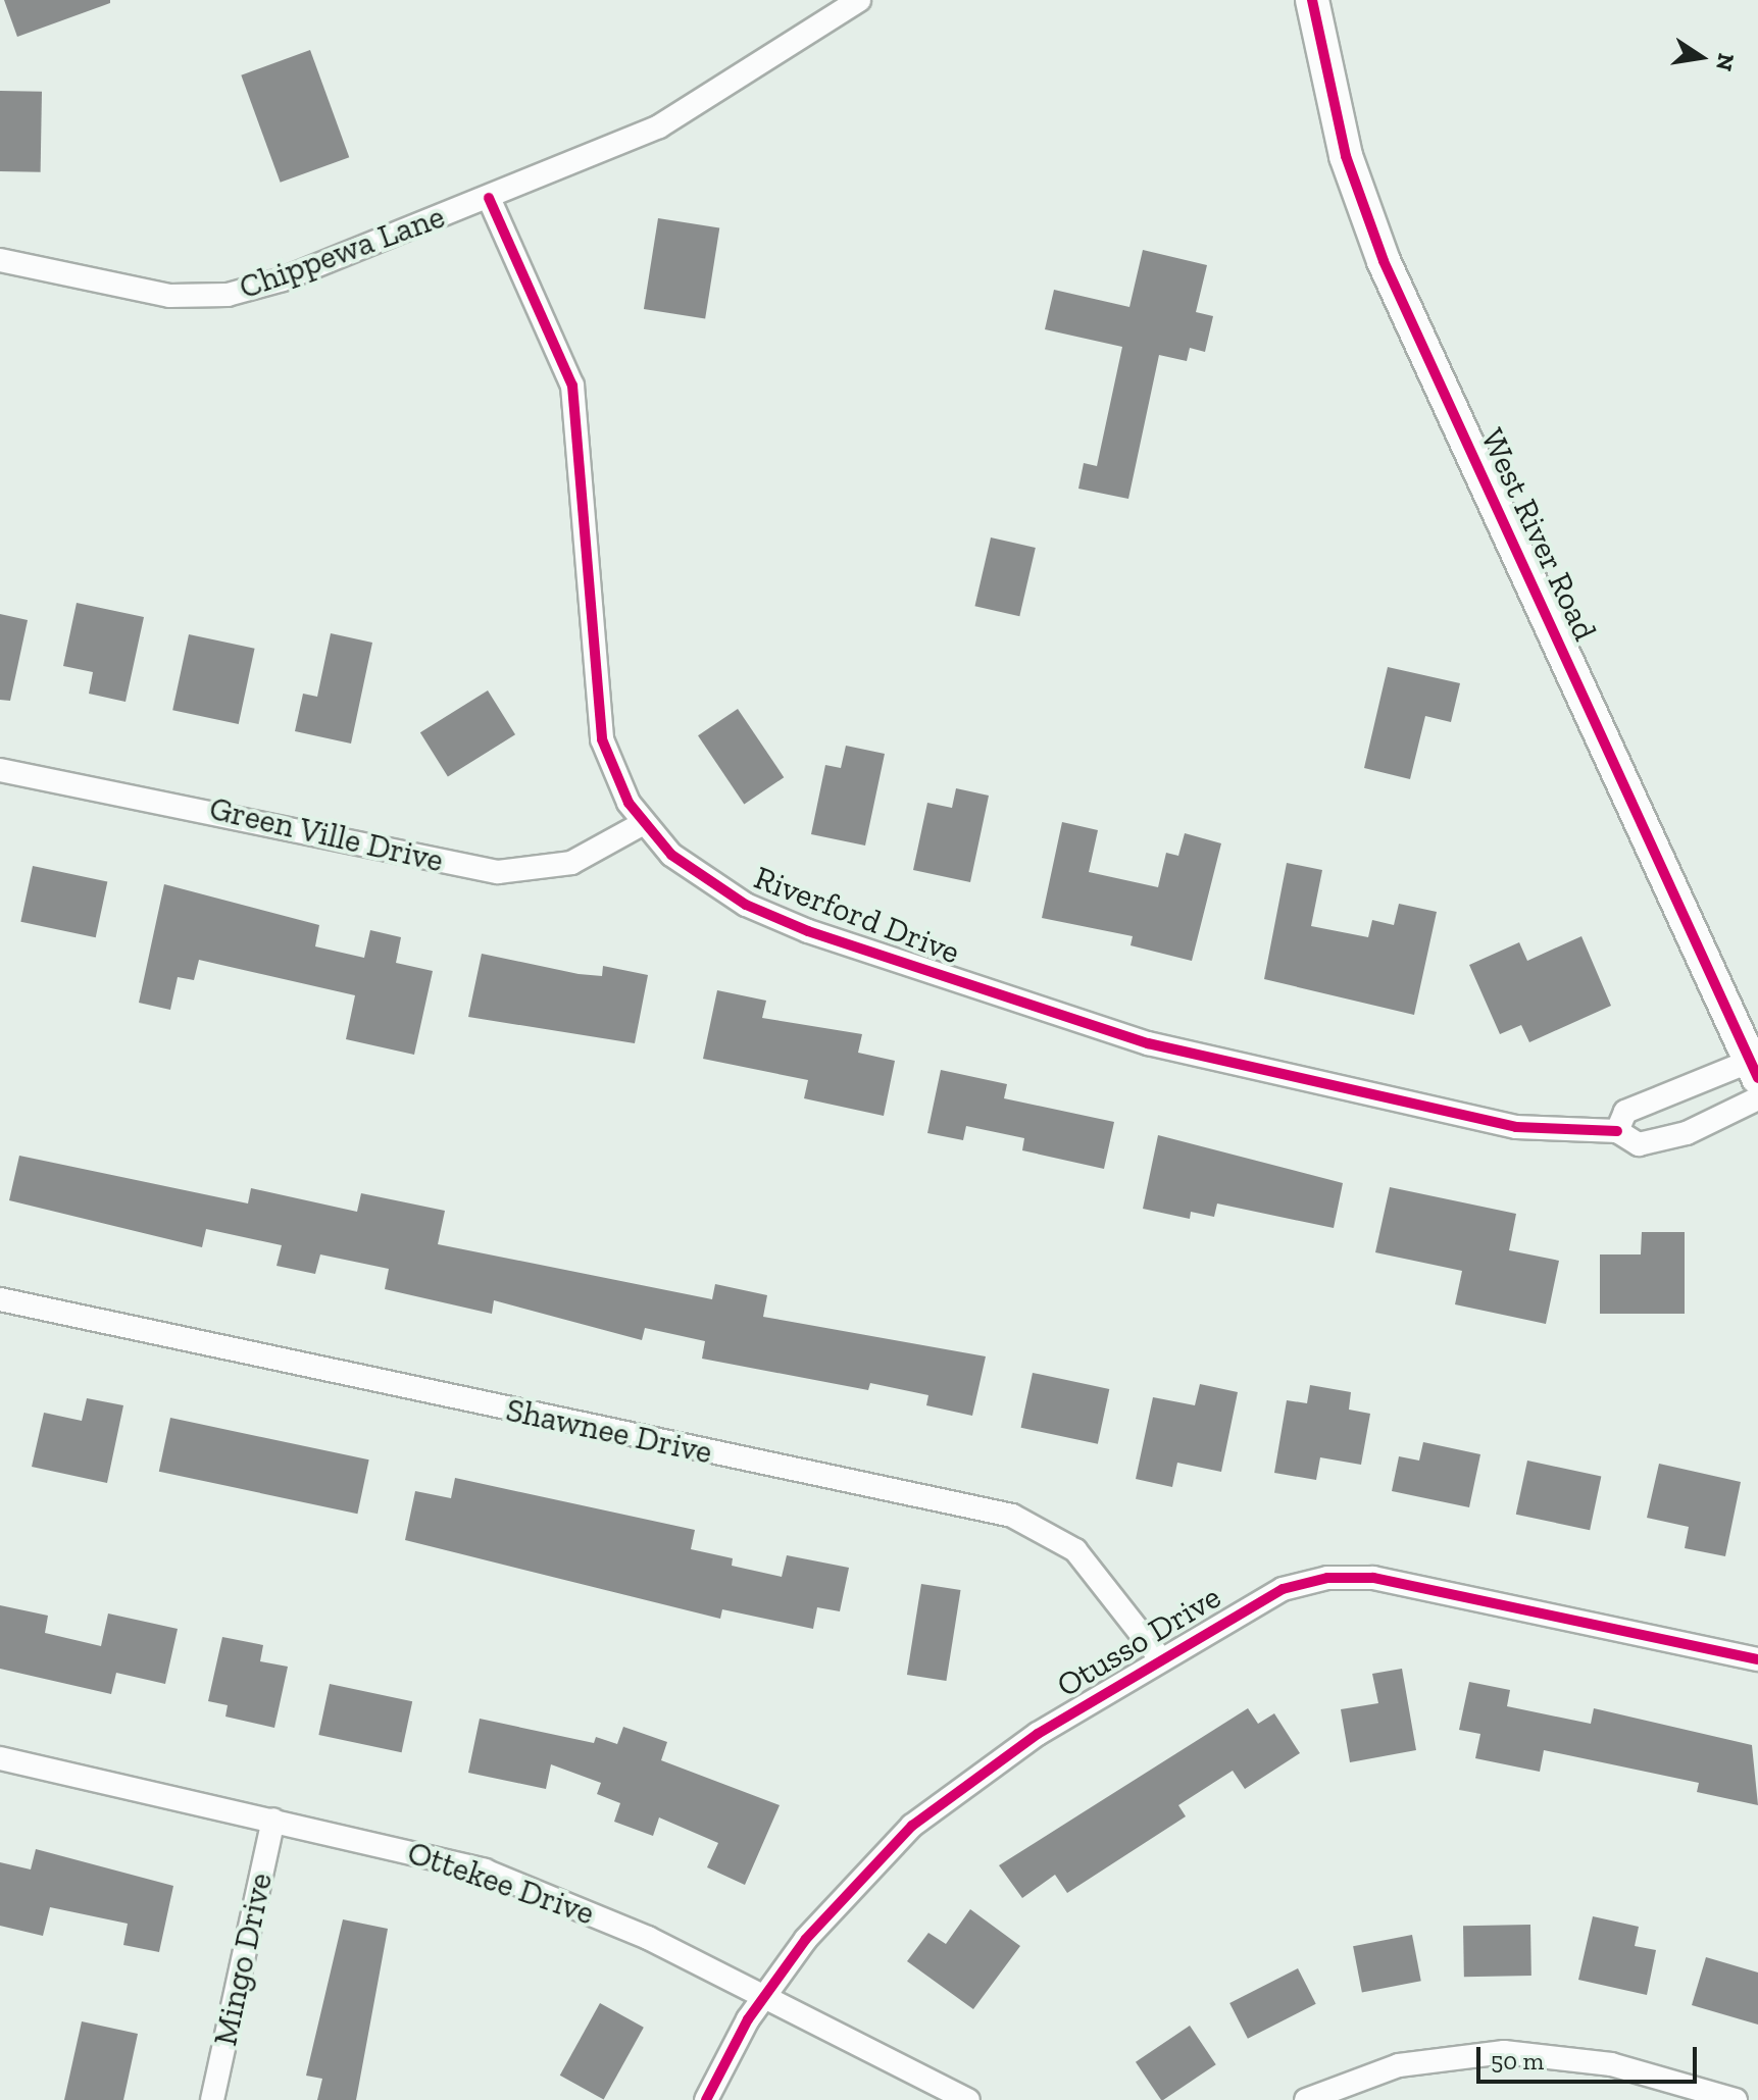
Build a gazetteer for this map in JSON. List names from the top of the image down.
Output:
{
  "streets": {
    "main road": ["West River Road"],
    "street": [
      "Chippewa Lane",
      "Green Ville Drive",
      "Riverford Drive",
      "Shawnee Drive",
      "Otusso Drive",
      "Ottekee Drive",
      "Mingo Drive"
    ]
  },
  "crossings": [
    ["Chippewa Lane", "Riverford Drive"],
    ["Green Ville Drive", "Riverford Drive"],
    ["Shawnee Drive", "Otusso Drive"],
    ["Otusso Drive", "Ottekee Drive"],
    ["Ottekee Drive", "Mingo Drive"]
  ],
  "scale_bar": "50 m",
  "north": "right"
}
